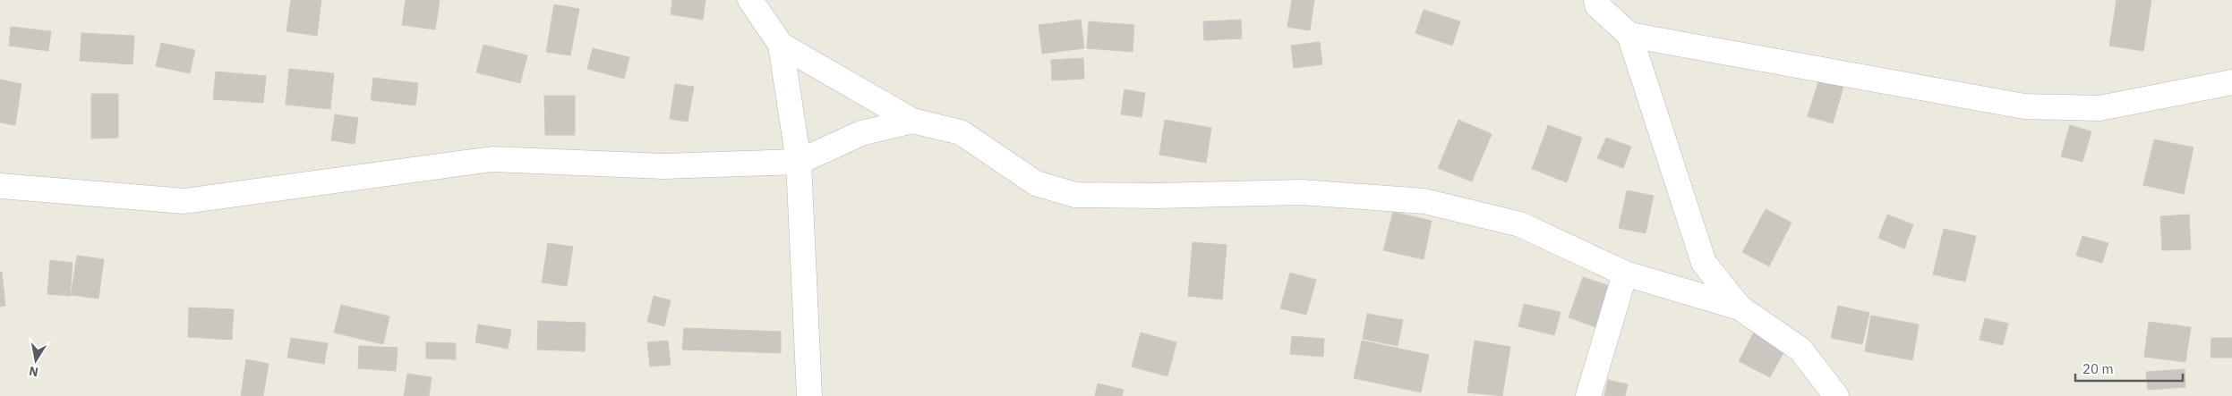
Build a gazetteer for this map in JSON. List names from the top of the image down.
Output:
{
  "scale_bar": "20 m",
  "north": "bottom"
}
